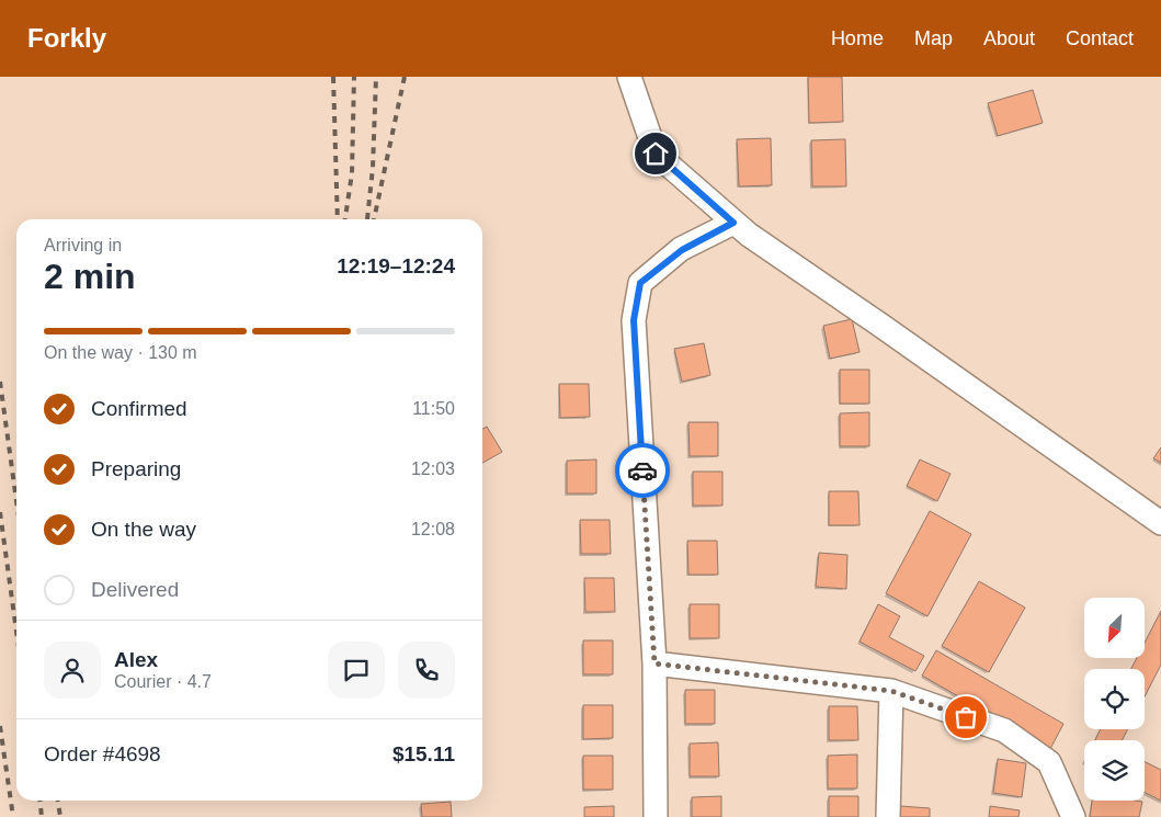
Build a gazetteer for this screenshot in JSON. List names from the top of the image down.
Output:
{
  "north": "bottom left",
  "page": {
    "header": "Forkly",
    "nav": [
      "Home",
      "Map",
      "About",
      "Contact"
    ],
    "heading": ["2 min", "Arriving in", "12:19–12:24"],
    "panel": [
      "Alex",
      "Courier · 4.7",
      "Order #4698",
      "$15.11"
    ],
    "bar": "On the way · 130 m",
    "list": [
      ["Confirmed", "11:50"],
      ["Preparing", "12:03"],
      ["On the way", "12:08"],
      "Delivered"
    ]
  }
}
